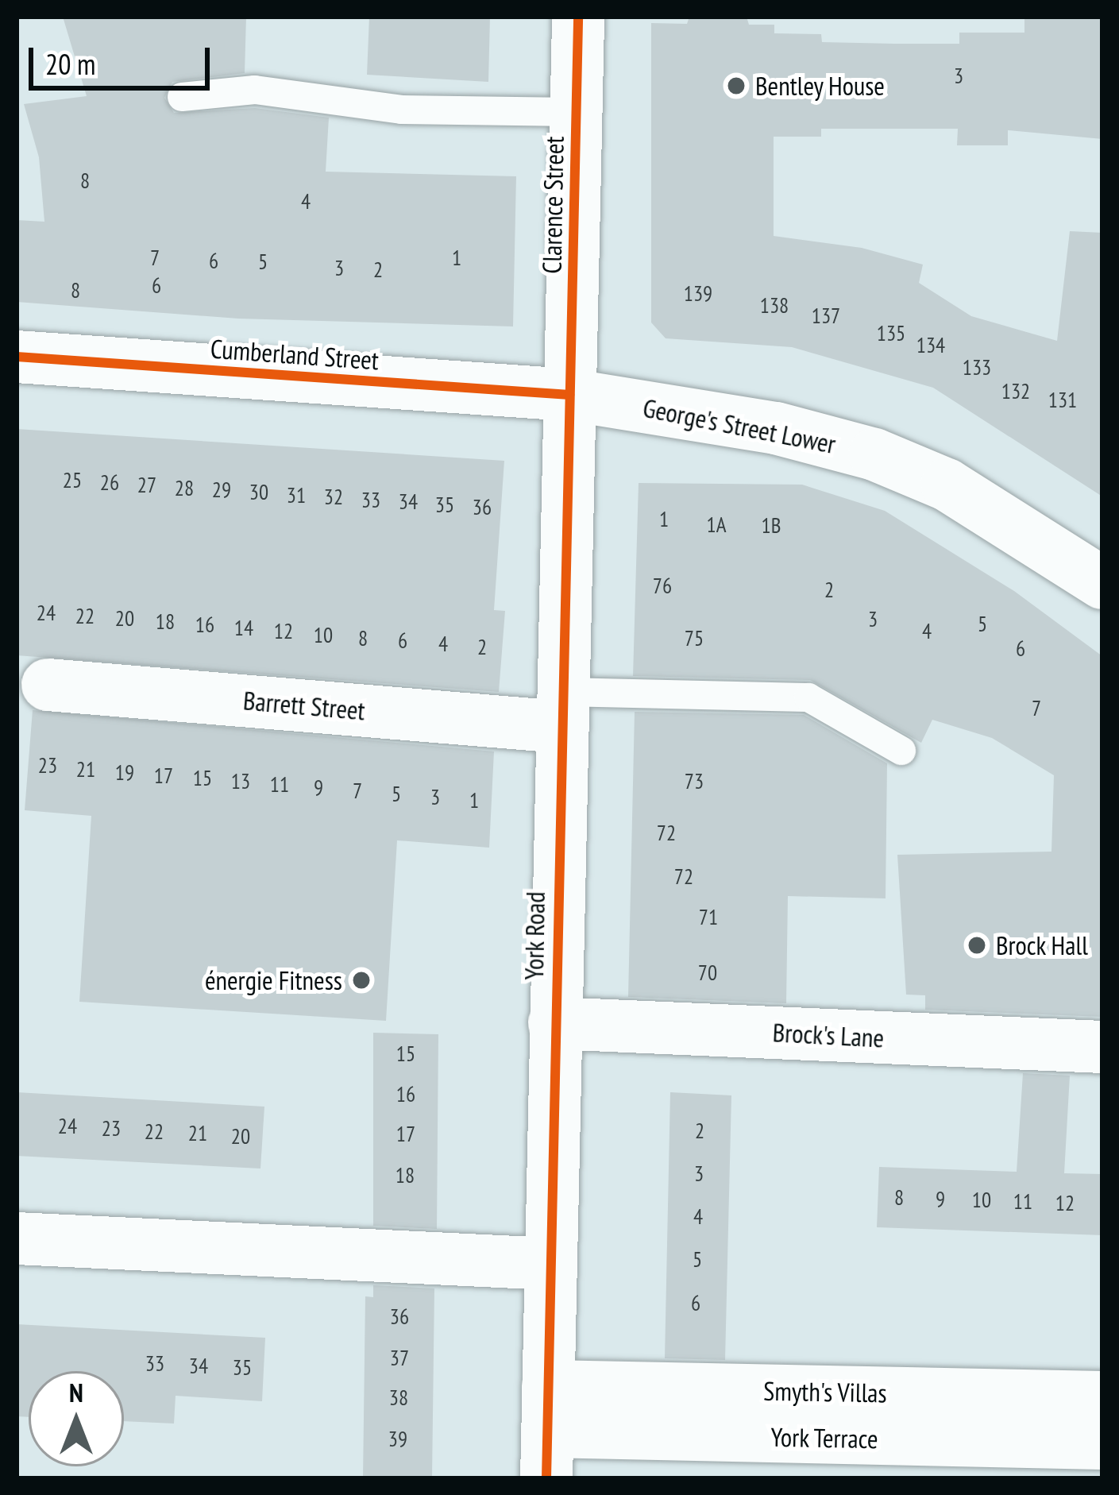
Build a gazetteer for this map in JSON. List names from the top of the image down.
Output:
{
  "streets": {
    "street": [
      "Clarence Street",
      "Cumberland Street",
      "George's Street Lower",
      "Barrett Street",
      "York Road",
      "Brock's Lane",
      "Smyth's Villas",
      "York Terrace"
    ]
  },
  "crossings": [
    ["Clarence Street", "Cumberland Street"],
    ["Clarence Street", "George's Street Lower"],
    ["Clarence Street", "York Road"],
    ["Cumberland Street", "George's Street Lower"],
    ["Cumberland Street", "York Road"],
    ["George's Street Lower", "York Road"],
    ["Barrett Street", "York Road"],
    ["York Road", "Brock's Lane"],
    ["York Road", "Smyth's Villas"],
    ["York Road", "York Terrace"],
    ["Smyth's Villas", "York Terrace"]
  ],
  "places": ["Bentley House", "Brock Hall", "énergie Fitness"],
  "house_numbers": [
    "3",
    "8",
    "4",
    "7",
    "1",
    "6",
    "5",
    "3",
    "2",
    "6",
    "8",
    "139",
    "138",
    "137",
    "135",
    "134",
    "133",
    "132",
    "131",
    "25",
    "26",
    "27",
    "28",
    "29",
    "30",
    "31",
    "32",
    "33",
    "34",
    "35",
    "36",
    "1",
    "1A",
    "1B",
    "76",
    "2",
    "24",
    "22",
    "20",
    "3",
    "18",
    "5",
    "16",
    "14",
    "12",
    "4",
    "10",
    "8",
    "75",
    "6",
    "4",
    "2",
    "6",
    "7",
    "23",
    "21",
    "19",
    "17",
    "15",
    "13",
    "73",
    "11",
    "9",
    "7",
    "5",
    "3",
    "1",
    "72",
    "72",
    "71",
    "70",
    "15",
    "16",
    "24",
    "23",
    "2",
    "22",
    "21",
    "17",
    "20",
    "3",
    "18",
    "8",
    "9",
    "10",
    "11",
    "12",
    "4",
    "5",
    "6",
    "36",
    "37",
    "33",
    "34",
    "35",
    "38",
    "39"
  ],
  "scale_bar": "20 m",
  "north": "top"
}
